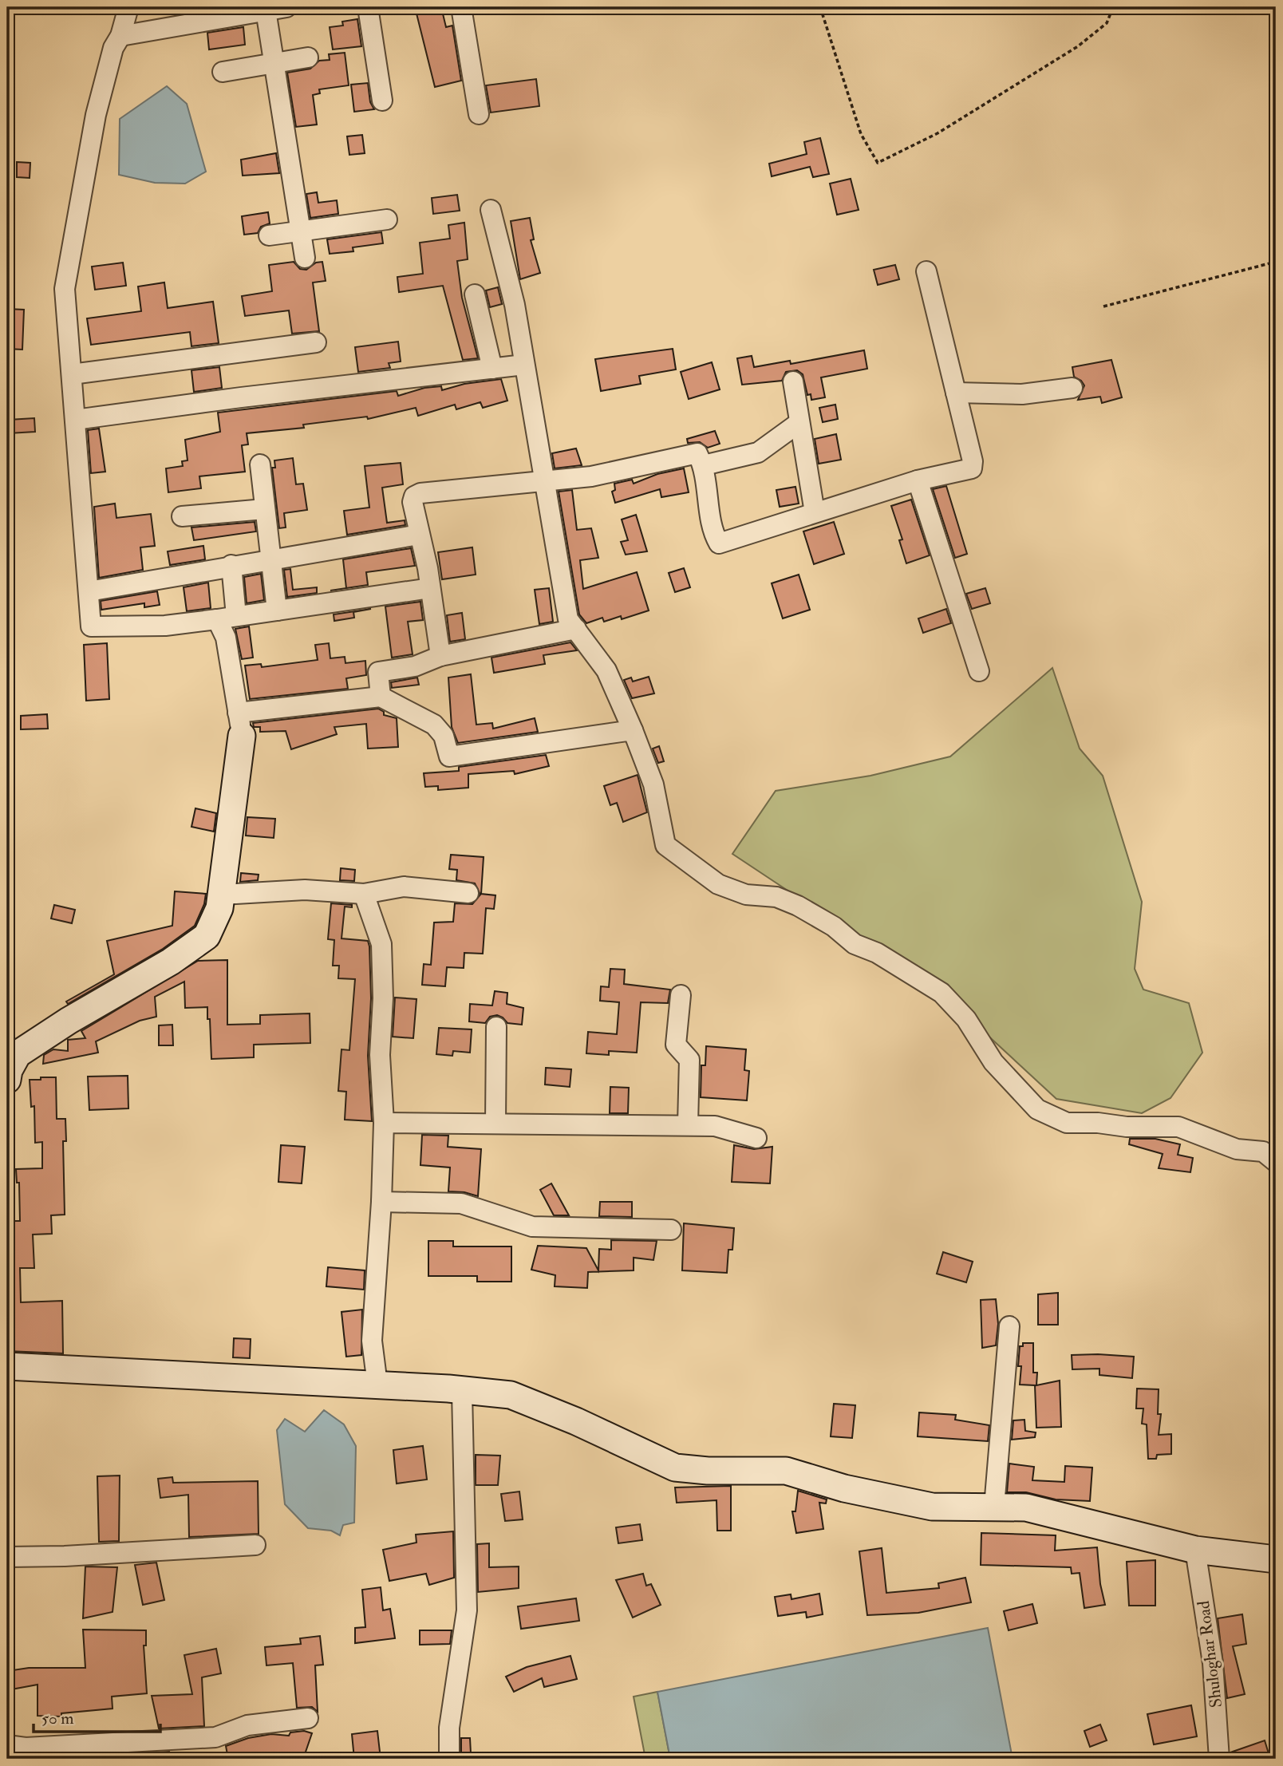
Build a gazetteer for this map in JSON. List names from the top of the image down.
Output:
{
  "streets": {
    "street": ["Shuloghar Road"]
  },
  "scale_bar": "50 m"
}
